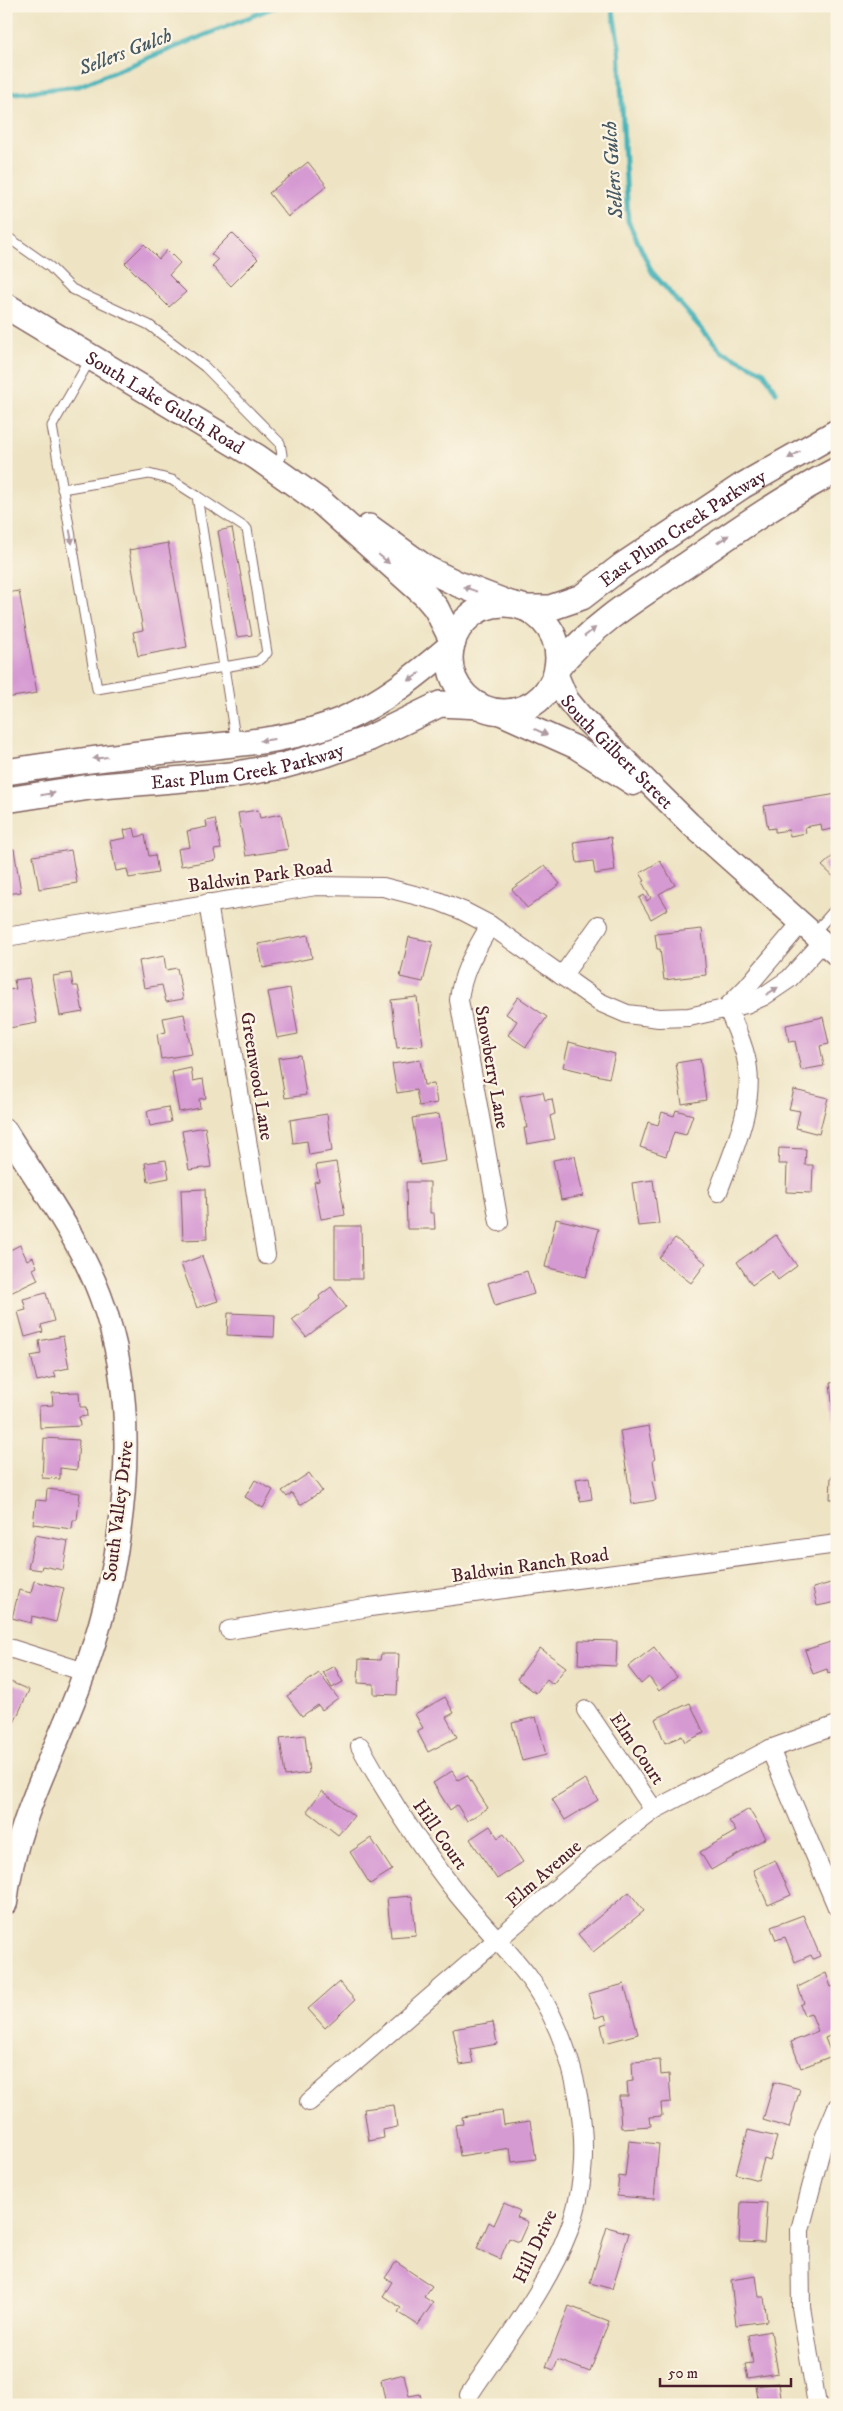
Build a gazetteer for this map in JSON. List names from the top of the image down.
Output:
{
  "streets": {
    "main road": ["South Lake Gulch Road", "East Plum Creek Parkway"],
    "street": [
      "South Gilbert Street",
      "Baldwin Park Road",
      "Snowberry Lane",
      "Greenwood Lane",
      "South Valley Drive",
      "Baldwin Ranch Road",
      "Elm Court",
      "Hill Court",
      "Elm Avenue",
      "Hill Drive"
    ]
  },
  "crossings": [
    ["South Lake Gulch Road", "East Plum Creek Parkway"],
    ["South Lake Gulch Road", "South Gilbert Street"],
    ["East Plum Creek Parkway", "South Gilbert Street"],
    ["South Gilbert Street", "Baldwin Park Road"],
    ["Baldwin Park Road", "Snowberry Lane"],
    ["Baldwin Park Road", "Greenwood Lane"],
    ["Elm Court", "Elm Avenue"],
    ["Hill Court", "Elm Avenue"],
    ["Hill Court", "Hill Drive"],
    ["Elm Avenue", "Hill Drive"]
  ],
  "water": ["Sellers Gulch"],
  "scale_bar": "50 m"
}
